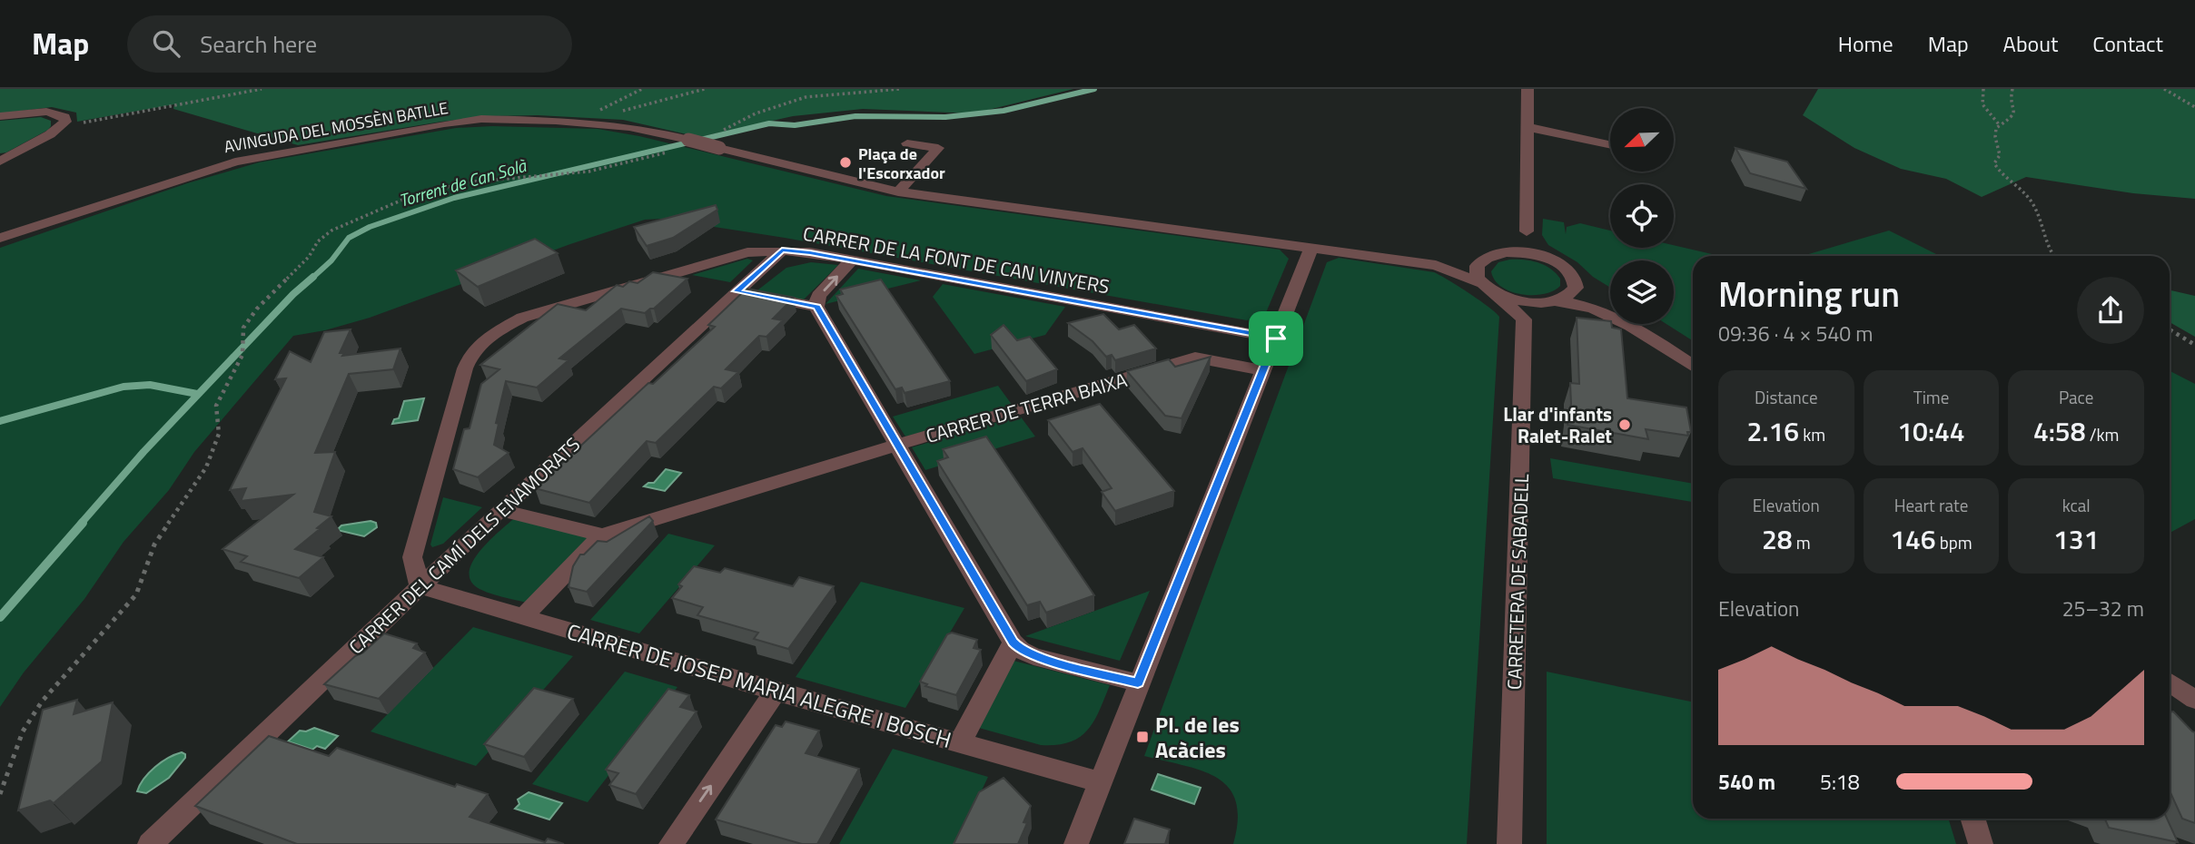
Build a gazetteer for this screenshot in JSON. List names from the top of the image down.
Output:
{
  "streets": {
    "street": [
      "AVINGUDA DEL MOSSÈN BATLLE",
      "CARRER DE LA FONT DE CAN VINYERS",
      "CARRER DE TERRA BAIXA",
      "CARRER DEL CAMÍ DELS ENAMORATS",
      "CARRETERA DE SABADELL",
      "CARRER DE JOSEP MARIA ALEGRE I BOSCH"
    ]
  },
  "crossings": [
    ["CARRER DE LA FONT DE CAN VINYERS", "CARRER DEL CAMÍ DELS ENAMORATS"],
    ["CARRER DE LA FONT DE CAN VINYERS", "CARRER DE JOSEP MARIA ALEGRE I BOSCH"],
    ["CARRER DE TERRA BAIXA", "CARRER DE JOSEP MARIA ALEGRE I BOSCH"],
    ["CARRER DEL CAMÍ DELS ENAMORATS", "CARRER DE JOSEP MARIA ALEGRE I BOSCH"]
  ],
  "water": ["Torrent de Can Solà"],
  "places": {
    "other": ["Plaça de l'Escorxador", "Llar d'infants Ralet-Ralet"],
    "transit": ["Pl. de les Acàcies"]
  },
  "north": "bottom left",
  "page": {
    "header": "Map",
    "search": "Search here",
    "nav": [
      "Home",
      "Map",
      "About",
      "Contact"
    ],
    "heading": ["Morning run", "09:36 · 4 × 540 m"],
    "stats": [
      ["Distance", "2.16 km"],
      ["Time", "10:44"],
      ["Pace", "4:58 /km"],
      ["Elevation", "28 m"],
      ["Heart rate", "146 bpm"],
      ["kcal", "131"]
    ],
    "chart": ["Elevation", "25–32 m"],
    "list": [
      {
        "name": "540 m",
        "note": "5:18"
      }
    ]
  }
}
